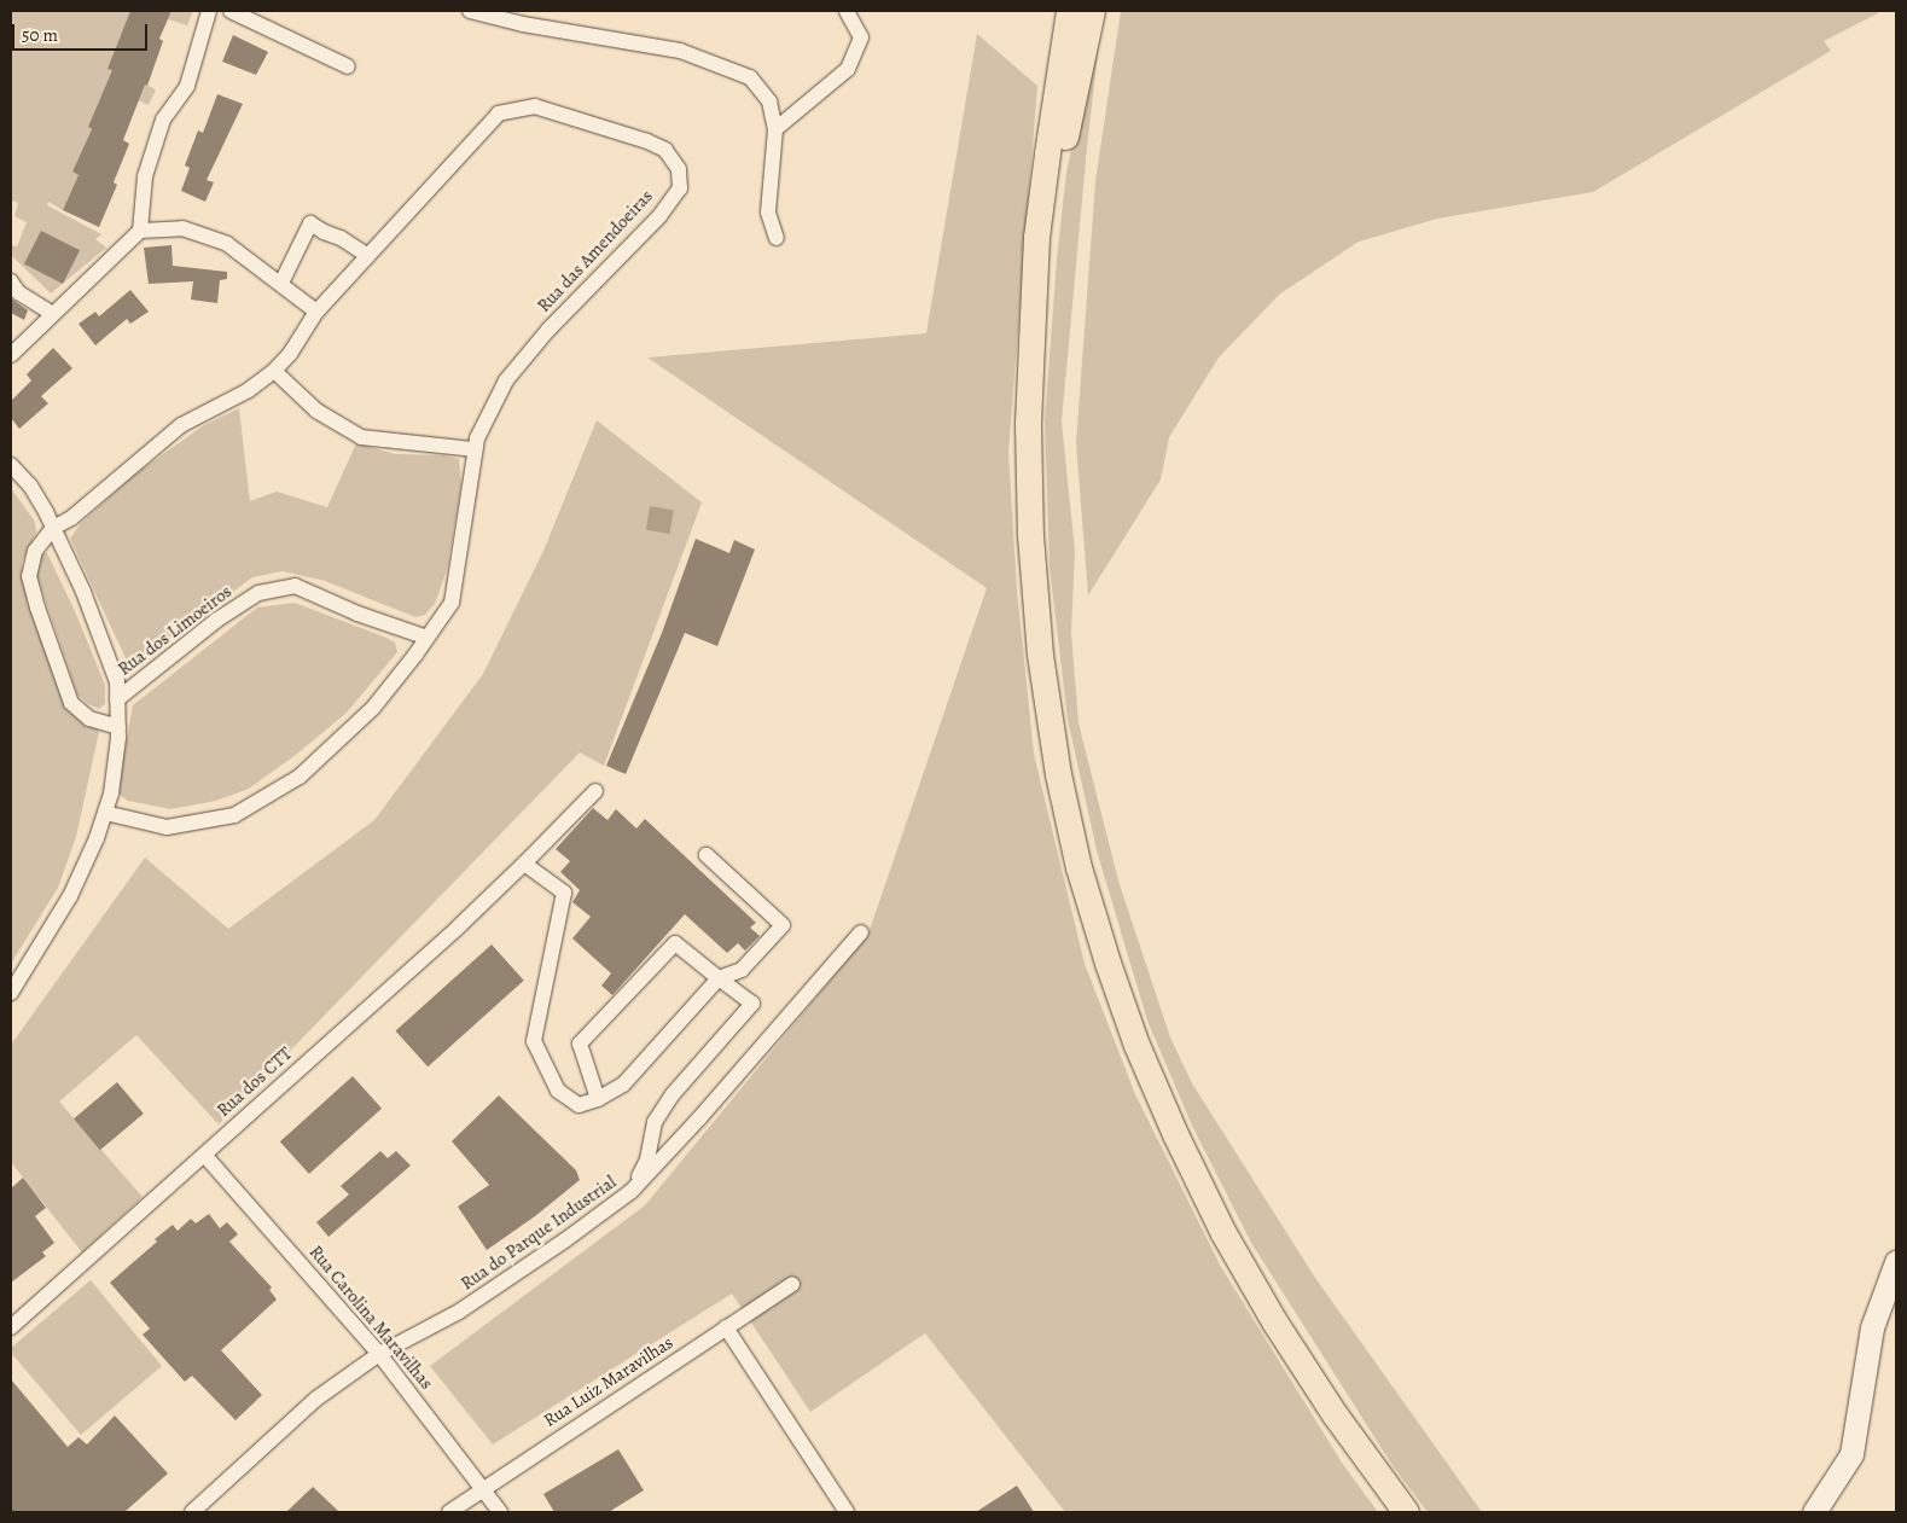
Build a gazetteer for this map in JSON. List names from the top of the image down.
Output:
{
  "streets": {
    "street": [
      "Rua das Amendoeiras",
      "Rua dos Limoeiros",
      "Rua dos CTT",
      "Rua do Parque Industrial",
      "Rua Carolina Maravilhas",
      "Rua Luiz Maravilhas"
    ]
  },
  "crossings": [
    ["Rua das Amendoeiras", "Rua dos Limoeiros"],
    ["Rua dos CTT", "Rua Carolina Maravilhas"],
    ["Rua do Parque Industrial", "Rua Carolina Maravilhas"],
    ["Rua Carolina Maravilhas", "Rua Luiz Maravilhas"]
  ],
  "scale_bar": "50 m"
}
